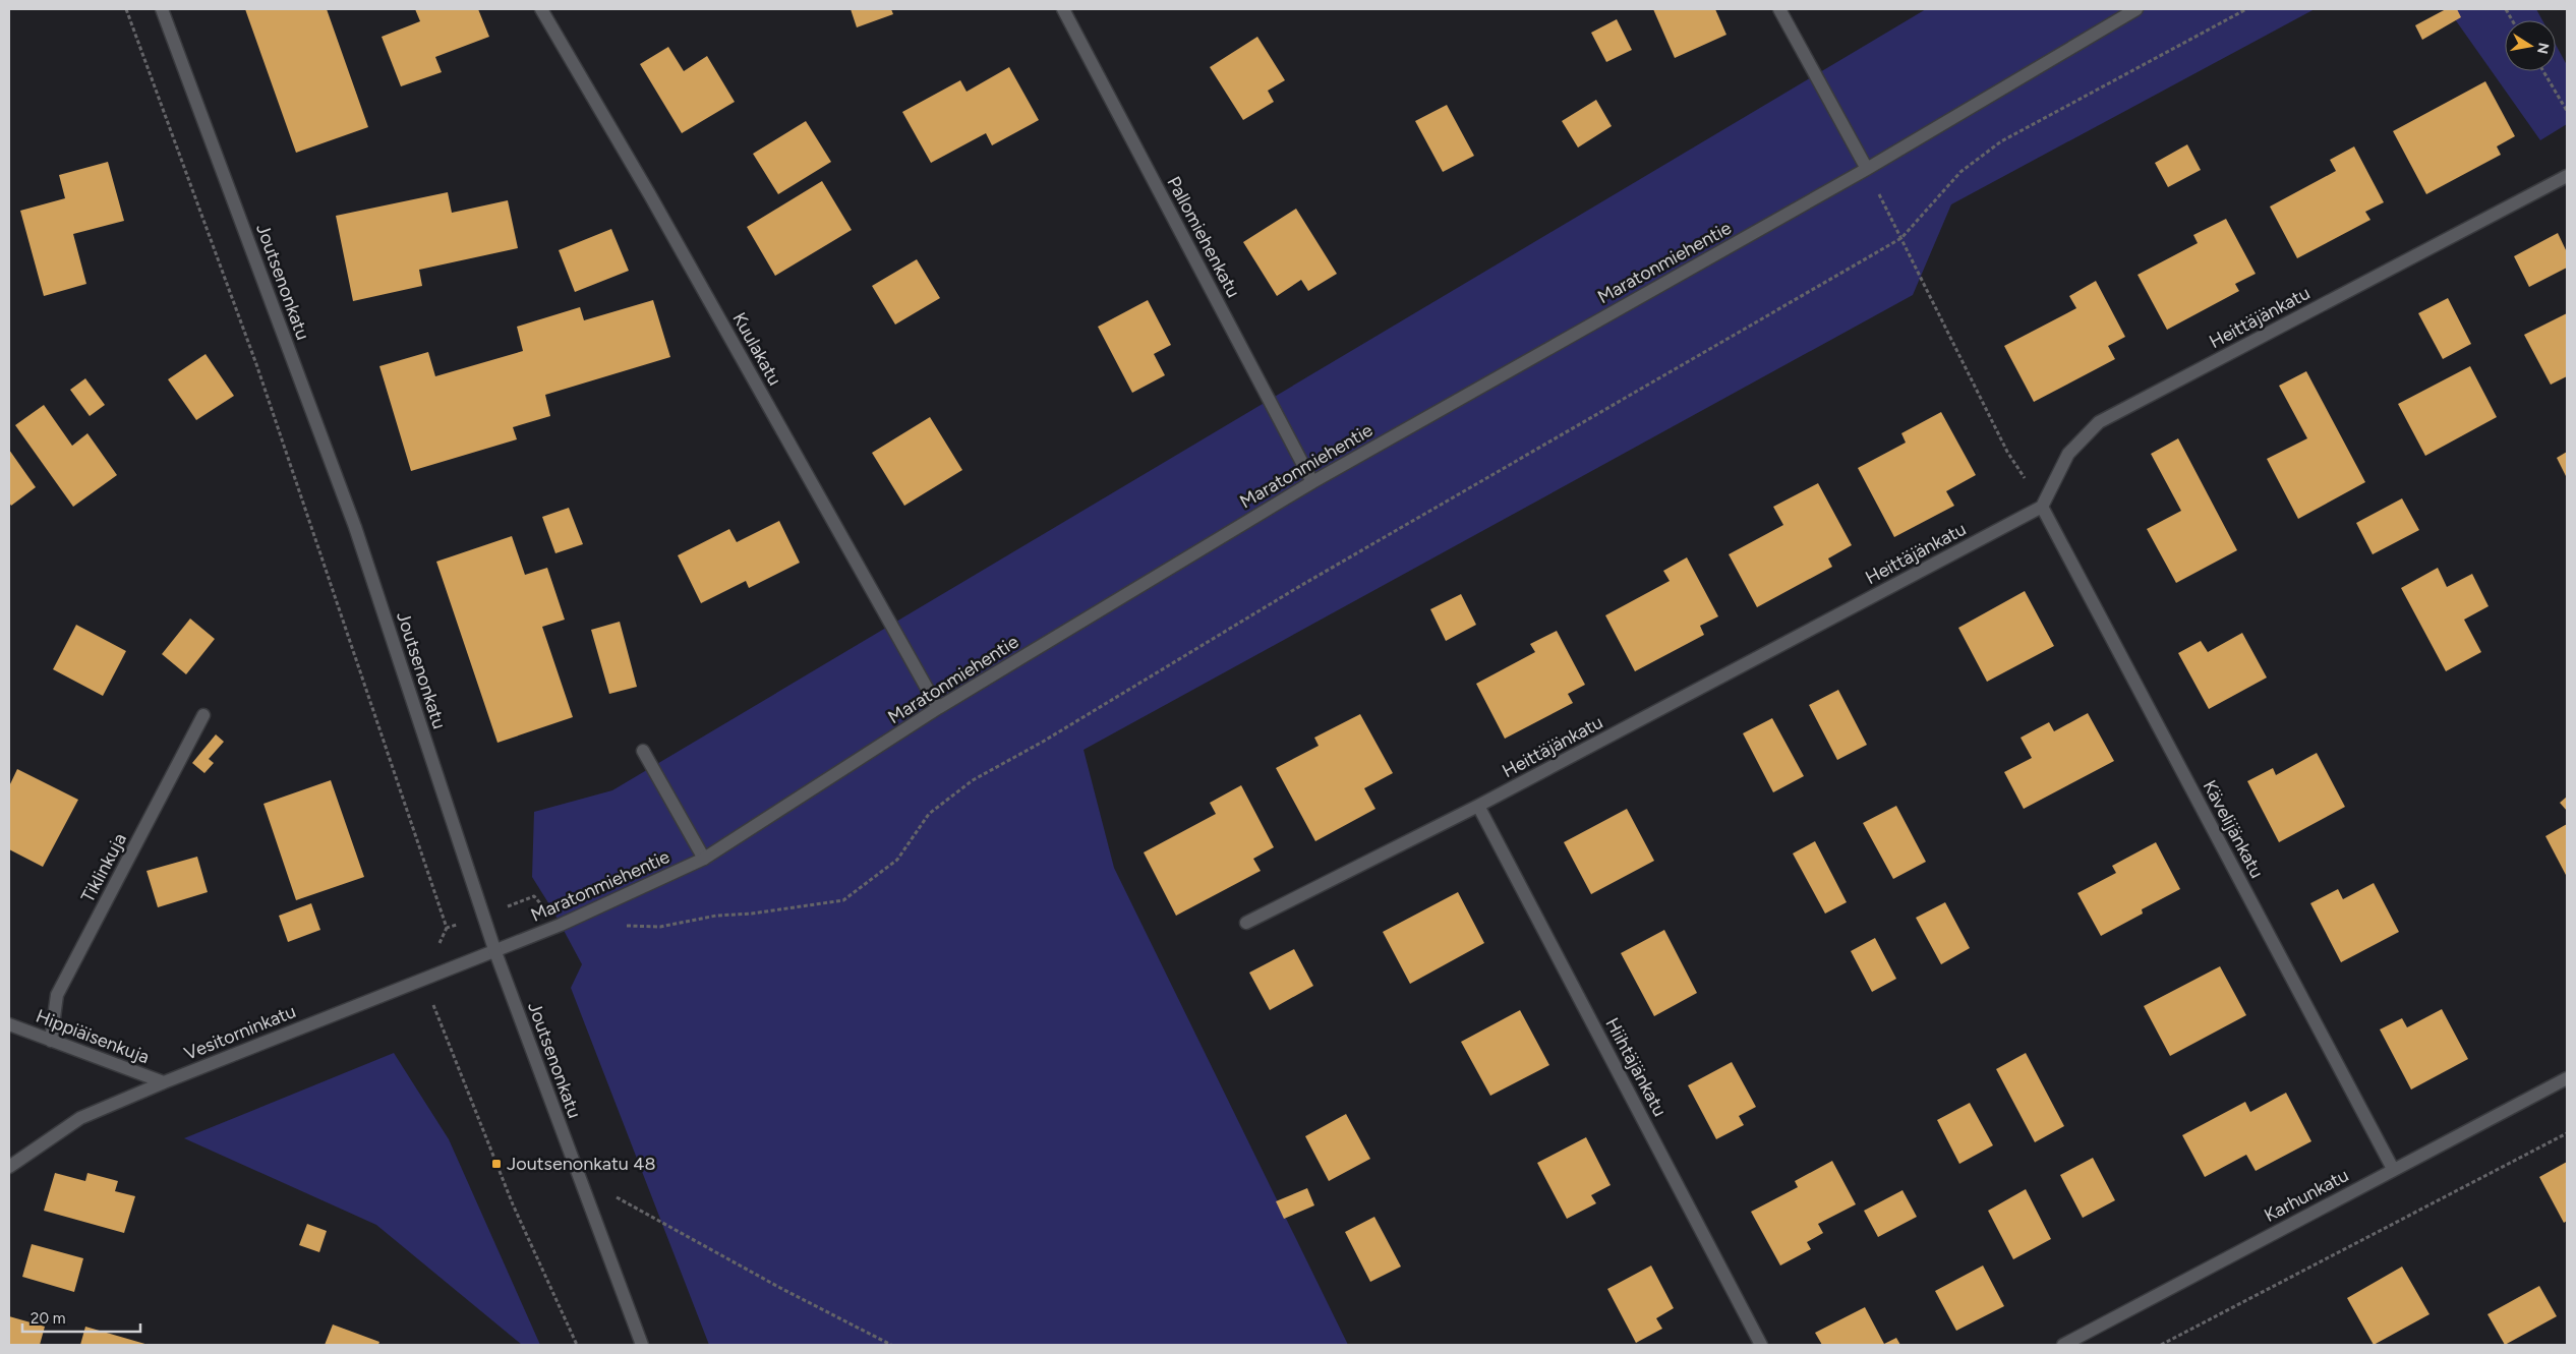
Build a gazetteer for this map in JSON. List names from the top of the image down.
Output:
{
  "streets": {
    "street": [
      "Pallomiehenkatu",
      "Maratonmiehentie",
      "Joutsenonkatu",
      "Heittäjänkatu",
      "Kuulakatu",
      "Kävelijänkatu",
      "Tiklinkuja",
      "Vesitorninkatu",
      "Hippiäisenkuja",
      "Hiihtäjänkatu",
      "Karhunkatu"
    ]
  },
  "crossings": [
    ["Pallomiehenkatu", "Maratonmiehentie"],
    ["Maratonmiehentie", "Joutsenonkatu"],
    ["Maratonmiehentie", "Kuulakatu"],
    ["Maratonmiehentie", "Vesitorninkatu"],
    ["Joutsenonkatu", "Vesitorninkatu"],
    ["Heittäjänkatu", "Kävelijänkatu"],
    ["Heittäjänkatu", "Hiihtäjänkatu"],
    ["Kävelijänkatu", "Karhunkatu"],
    ["Tiklinkuja", "Hippiäisenkuja"],
    ["Vesitorninkatu", "Hippiäisenkuja"]
  ],
  "places": {
    "transit": ["Joutsenonkatu 48"]
  },
  "scale_bar": "20 m",
  "north": "right"
}
